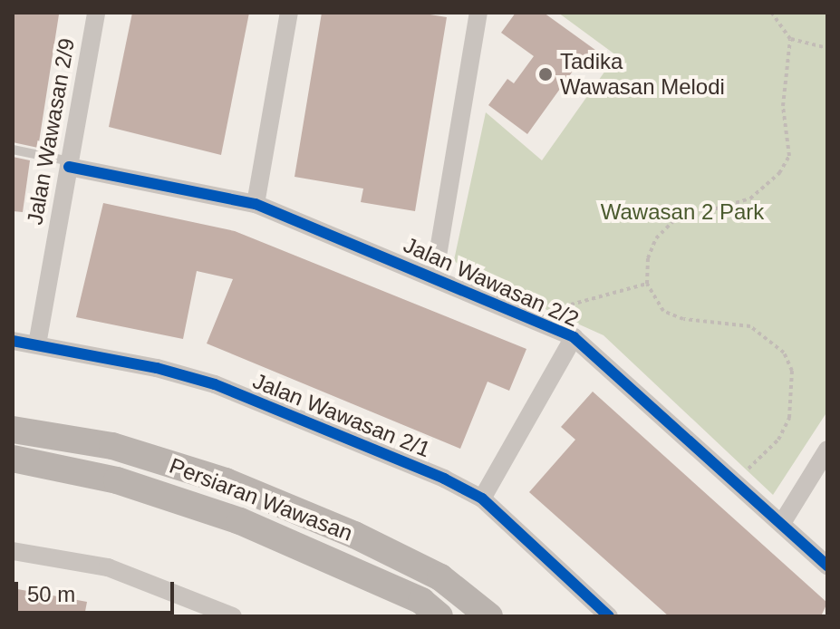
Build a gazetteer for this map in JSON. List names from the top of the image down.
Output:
{
  "streets": {
    "main road": ["Persiaran Wawasan"],
    "street": ["Jalan Wawasan 2/9", "Jalan Wawasan 2/2", "Jalan Wawasan 2/1"]
  },
  "crossings": [
    ["Jalan Wawasan 2/9", "Jalan Wawasan 2/2"],
    ["Jalan Wawasan 2/9", "Jalan Wawasan 2/1"]
  ],
  "parks": ["Wawasan 2 Park"],
  "places": ["Tadika Wawasan Melodi"],
  "scale_bar": "50 m"
}
